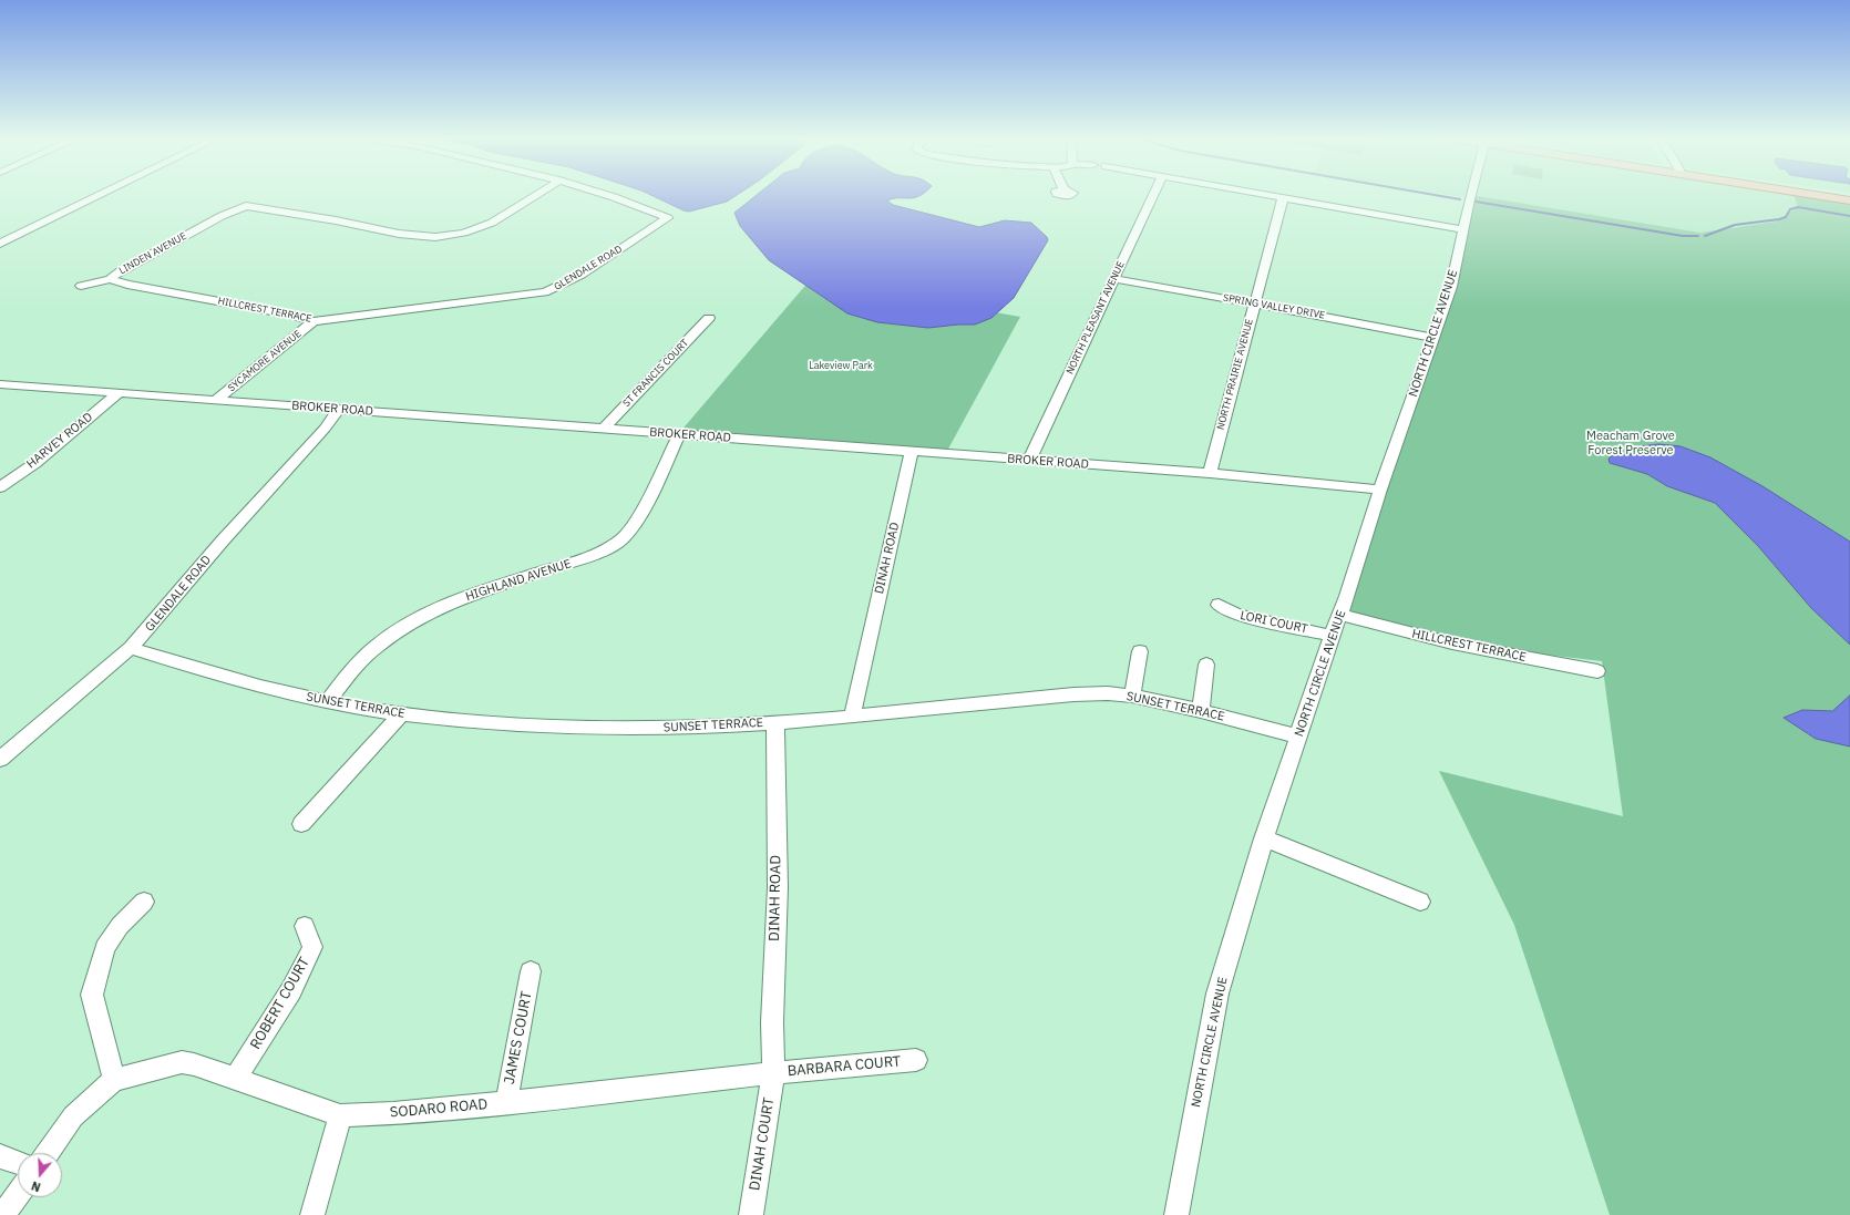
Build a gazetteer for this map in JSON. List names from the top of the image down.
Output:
{
  "streets": {
    "street": [
      "LINDEN AVENUE",
      "GLENDALE ROAD",
      "SPRING VALLEY DRIVE",
      "HILLCREST TERRACE",
      "NORTH PLEASANT AVENUE",
      "NORTH CIRCLE AVENUE",
      "SYCAMORE AVENUE",
      "ST FRANCIS COURT",
      "NORTH PRAIRIE AVENUE",
      "BROKER ROAD",
      "HARVEY ROAD",
      "DINAH ROAD",
      "HIGHLAND AVENUE",
      "LORI COURT",
      "SUNSET TERRACE",
      "ROBERT COURT",
      "JAMES COURT",
      "BARBARA COURT",
      "SODARO ROAD",
      "DINAH COURT"
    ]
  },
  "crossings": [
    ["LINDEN AVENUE", "HILLCREST TERRACE"],
    ["GLENDALE ROAD", "HILLCREST TERRACE"],
    ["GLENDALE ROAD", "BROKER ROAD"],
    ["GLENDALE ROAD", "SUNSET TERRACE"],
    ["SPRING VALLEY DRIVE", "NORTH PLEASANT AVENUE"],
    ["SPRING VALLEY DRIVE", "NORTH CIRCLE AVENUE"],
    ["SPRING VALLEY DRIVE", "NORTH PRAIRIE AVENUE"],
    ["HILLCREST TERRACE", "NORTH CIRCLE AVENUE"],
    ["HILLCREST TERRACE", "SYCAMORE AVENUE"],
    ["NORTH PLEASANT AVENUE", "BROKER ROAD"],
    ["NORTH CIRCLE AVENUE", "BROKER ROAD"],
    ["NORTH CIRCLE AVENUE", "LORI COURT"],
    ["NORTH CIRCLE AVENUE", "SUNSET TERRACE"],
    ["SYCAMORE AVENUE", "BROKER ROAD"],
    ["ST FRANCIS COURT", "BROKER ROAD"],
    ["NORTH PRAIRIE AVENUE", "BROKER ROAD"],
    ["BROKER ROAD", "HARVEY ROAD"],
    ["BROKER ROAD", "DINAH ROAD"],
    ["BROKER ROAD", "HIGHLAND AVENUE"],
    ["DINAH ROAD", "SUNSET TERRACE"],
    ["DINAH ROAD", "BARBARA COURT"],
    ["DINAH ROAD", "SODARO ROAD"],
    ["DINAH ROAD", "DINAH COURT"],
    ["HIGHLAND AVENUE", "SUNSET TERRACE"],
    ["ROBERT COURT", "SODARO ROAD"],
    ["JAMES COURT", "SODARO ROAD"],
    ["BARBARA COURT", "SODARO ROAD"],
    ["BARBARA COURT", "DINAH COURT"],
    ["SODARO ROAD", "DINAH COURT"]
  ],
  "parks": ["Lakeview Park", "Meacham Grove Forest Preserve"],
  "north": "bottom"
}
